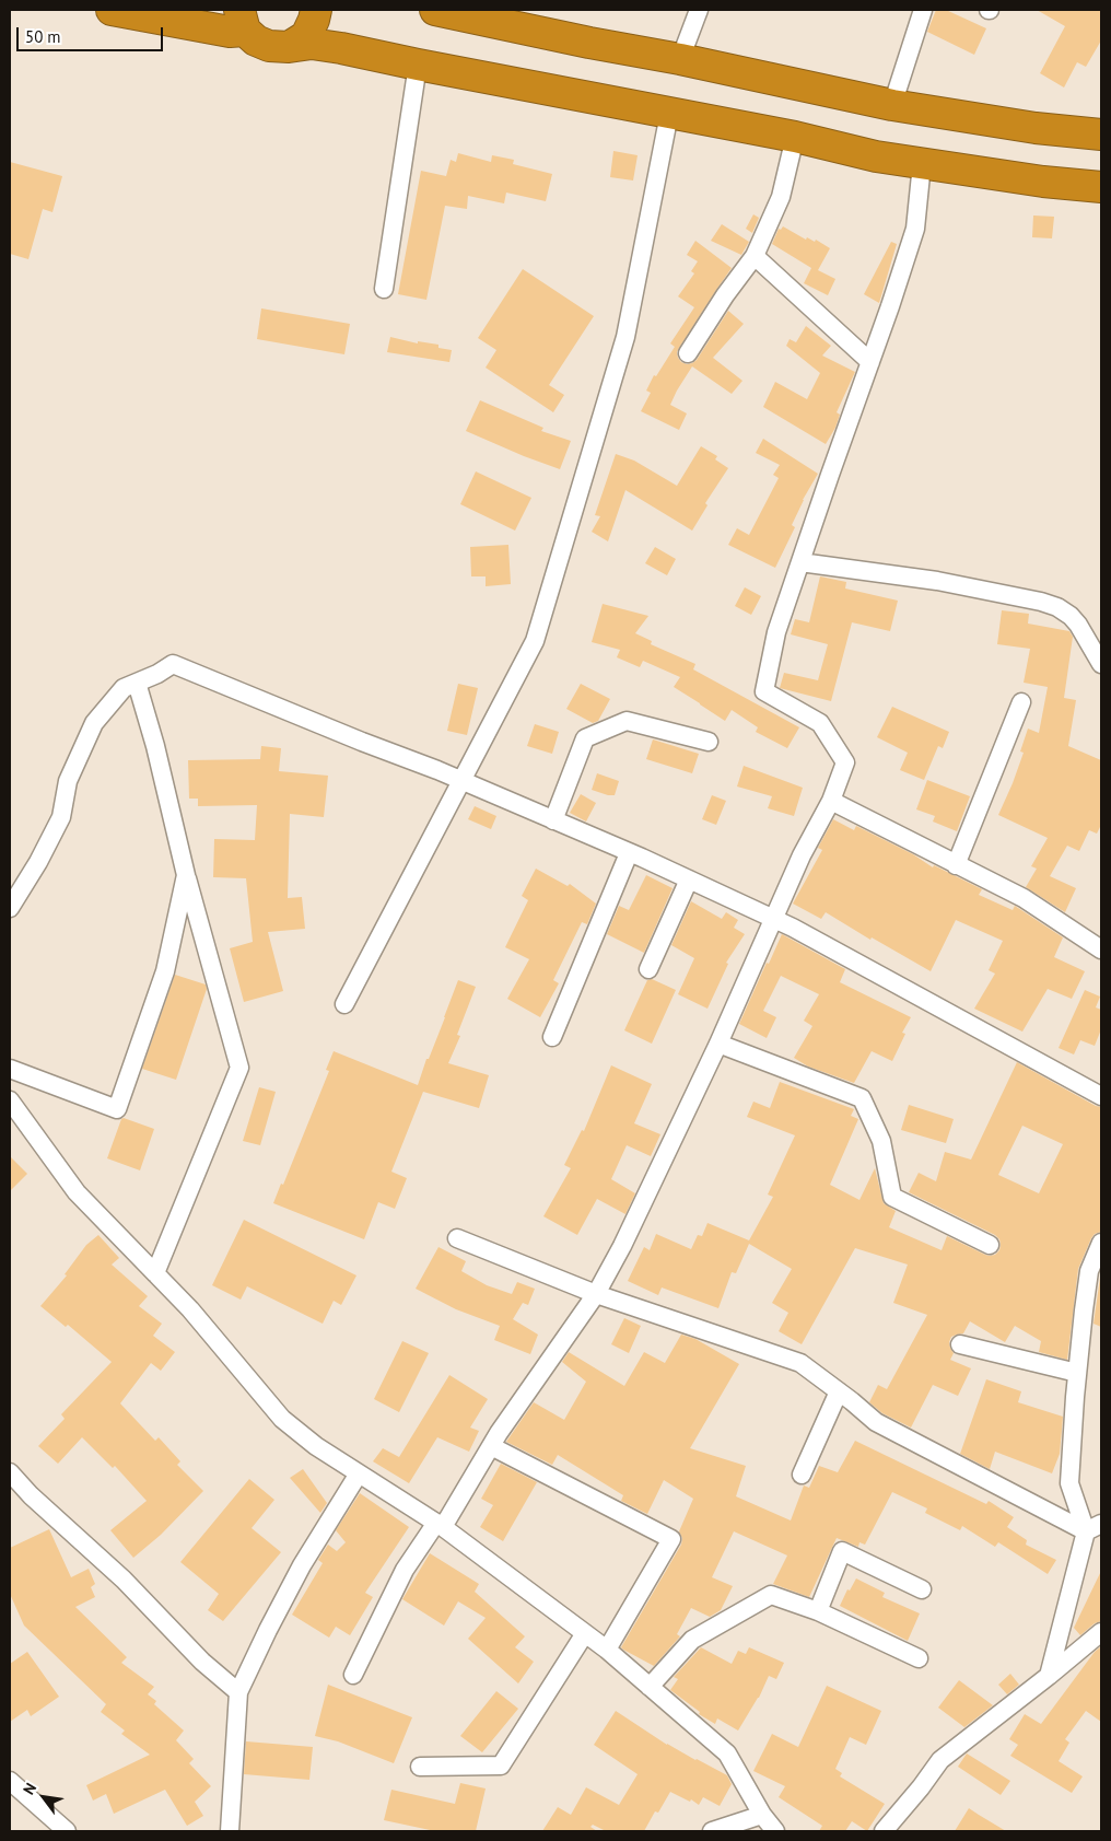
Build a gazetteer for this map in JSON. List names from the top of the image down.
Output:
{
  "scale_bar": "50 m",
  "north": "top left"
}
